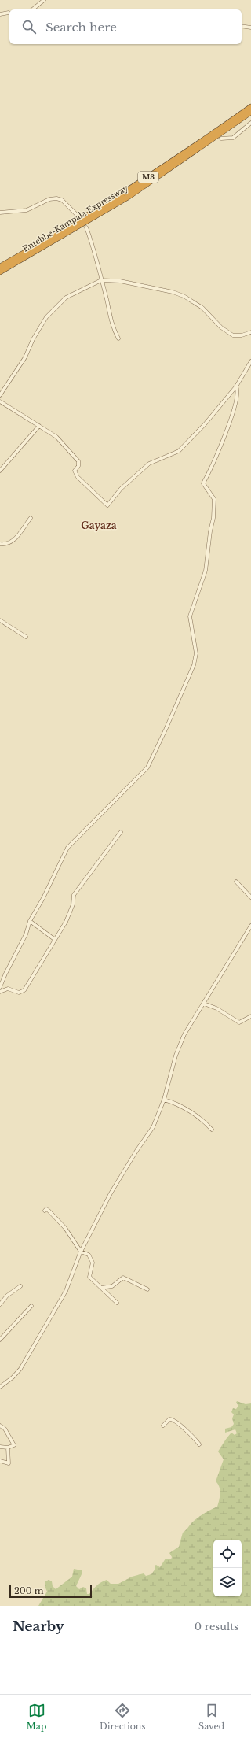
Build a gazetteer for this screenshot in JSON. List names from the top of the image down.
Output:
{
  "streets": {
    "highway": ["M3", "Entebbe-Kampala Expressway"]
  },
  "districts": ["Gayaza"],
  "scale_bar": "200 m",
  "page": {
    "search": "Search here",
    "scale": "200 m",
    "heading": ["Nearby", "0 results"],
    "nav": ["Map", "Directions", "Saved"]
  }
}
